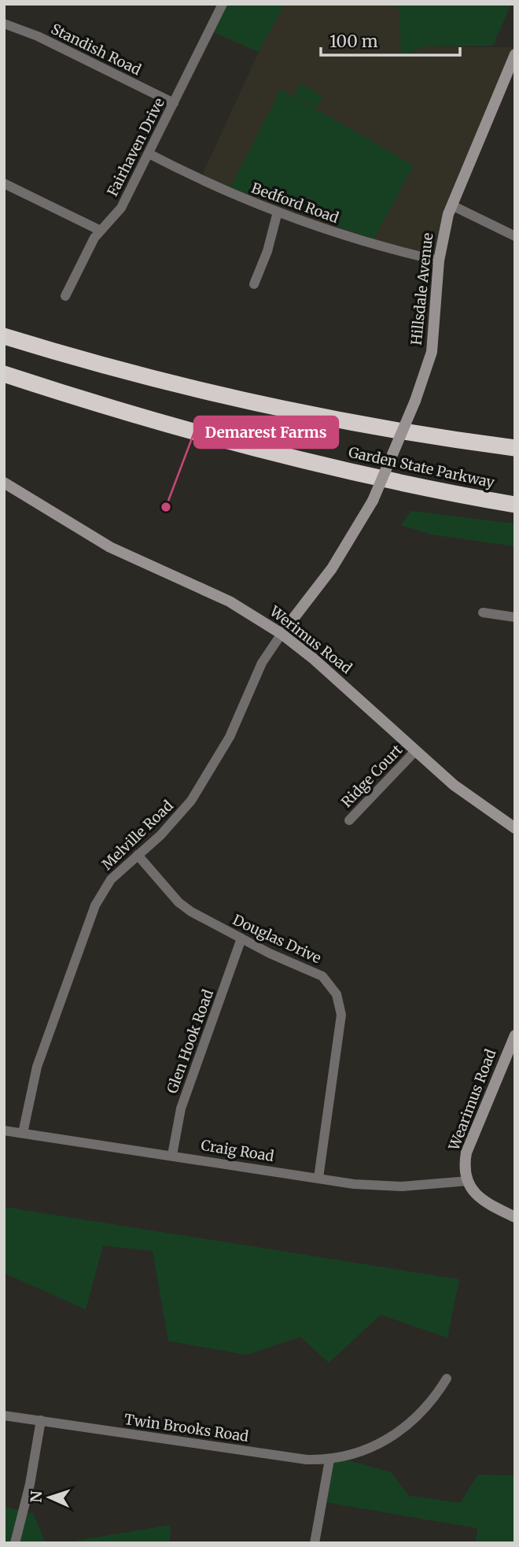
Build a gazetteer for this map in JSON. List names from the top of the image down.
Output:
{
  "streets": {
    "highway": ["Garden State Parkway"],
    "street": [
      "Standish Road",
      "Fairhaven Drive",
      "Bedford Road",
      "Hillsdale Avenue",
      "Werimus Road",
      "Ridge Court",
      "Melville Road",
      "Douglas Drive",
      "Glen Hook Road",
      "Wearimus Road",
      "Craig Road",
      "Twin Brooks Road"
    ]
  },
  "crossings": [
    ["Standish Road", "Fairhaven Drive"],
    ["Fairhaven Drive", "Bedford Road"],
    ["Bedford Road", "Hillsdale Avenue"],
    ["Hillsdale Avenue", "Werimus Road"],
    ["Hillsdale Avenue", "Melville Road"],
    ["Werimus Road", "Ridge Court"],
    ["Werimus Road", "Melville Road"],
    ["Melville Road", "Douglas Drive"],
    ["Melville Road", "Craig Road"],
    ["Douglas Drive", "Glen Hook Road"],
    ["Douglas Drive", "Craig Road"],
    ["Glen Hook Road", "Craig Road"],
    ["Wearimus Road", "Craig Road"]
  ],
  "places": ["Demarest Farms"],
  "scale_bar": "100 m",
  "north": "left"
}
